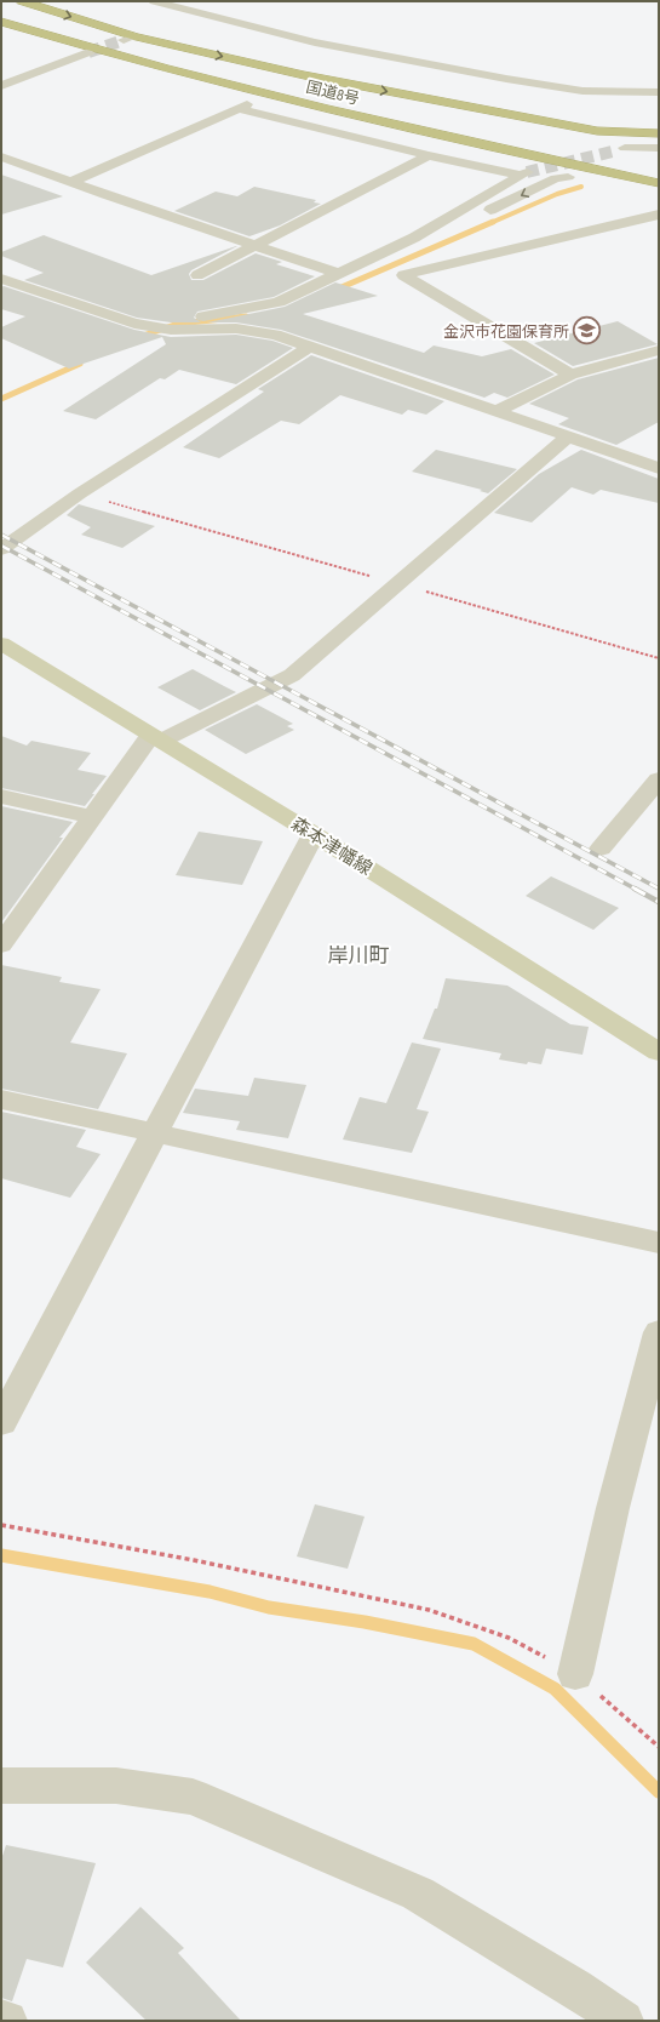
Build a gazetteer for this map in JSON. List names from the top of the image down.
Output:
{
  "streets": {
    "highway": ["国道8号"],
    "main road": ["森本津幡線"]
  },
  "districts": ["岸川町"],
  "places": {
    "school or university": ["金沢市花園保育所"]
  }
}
